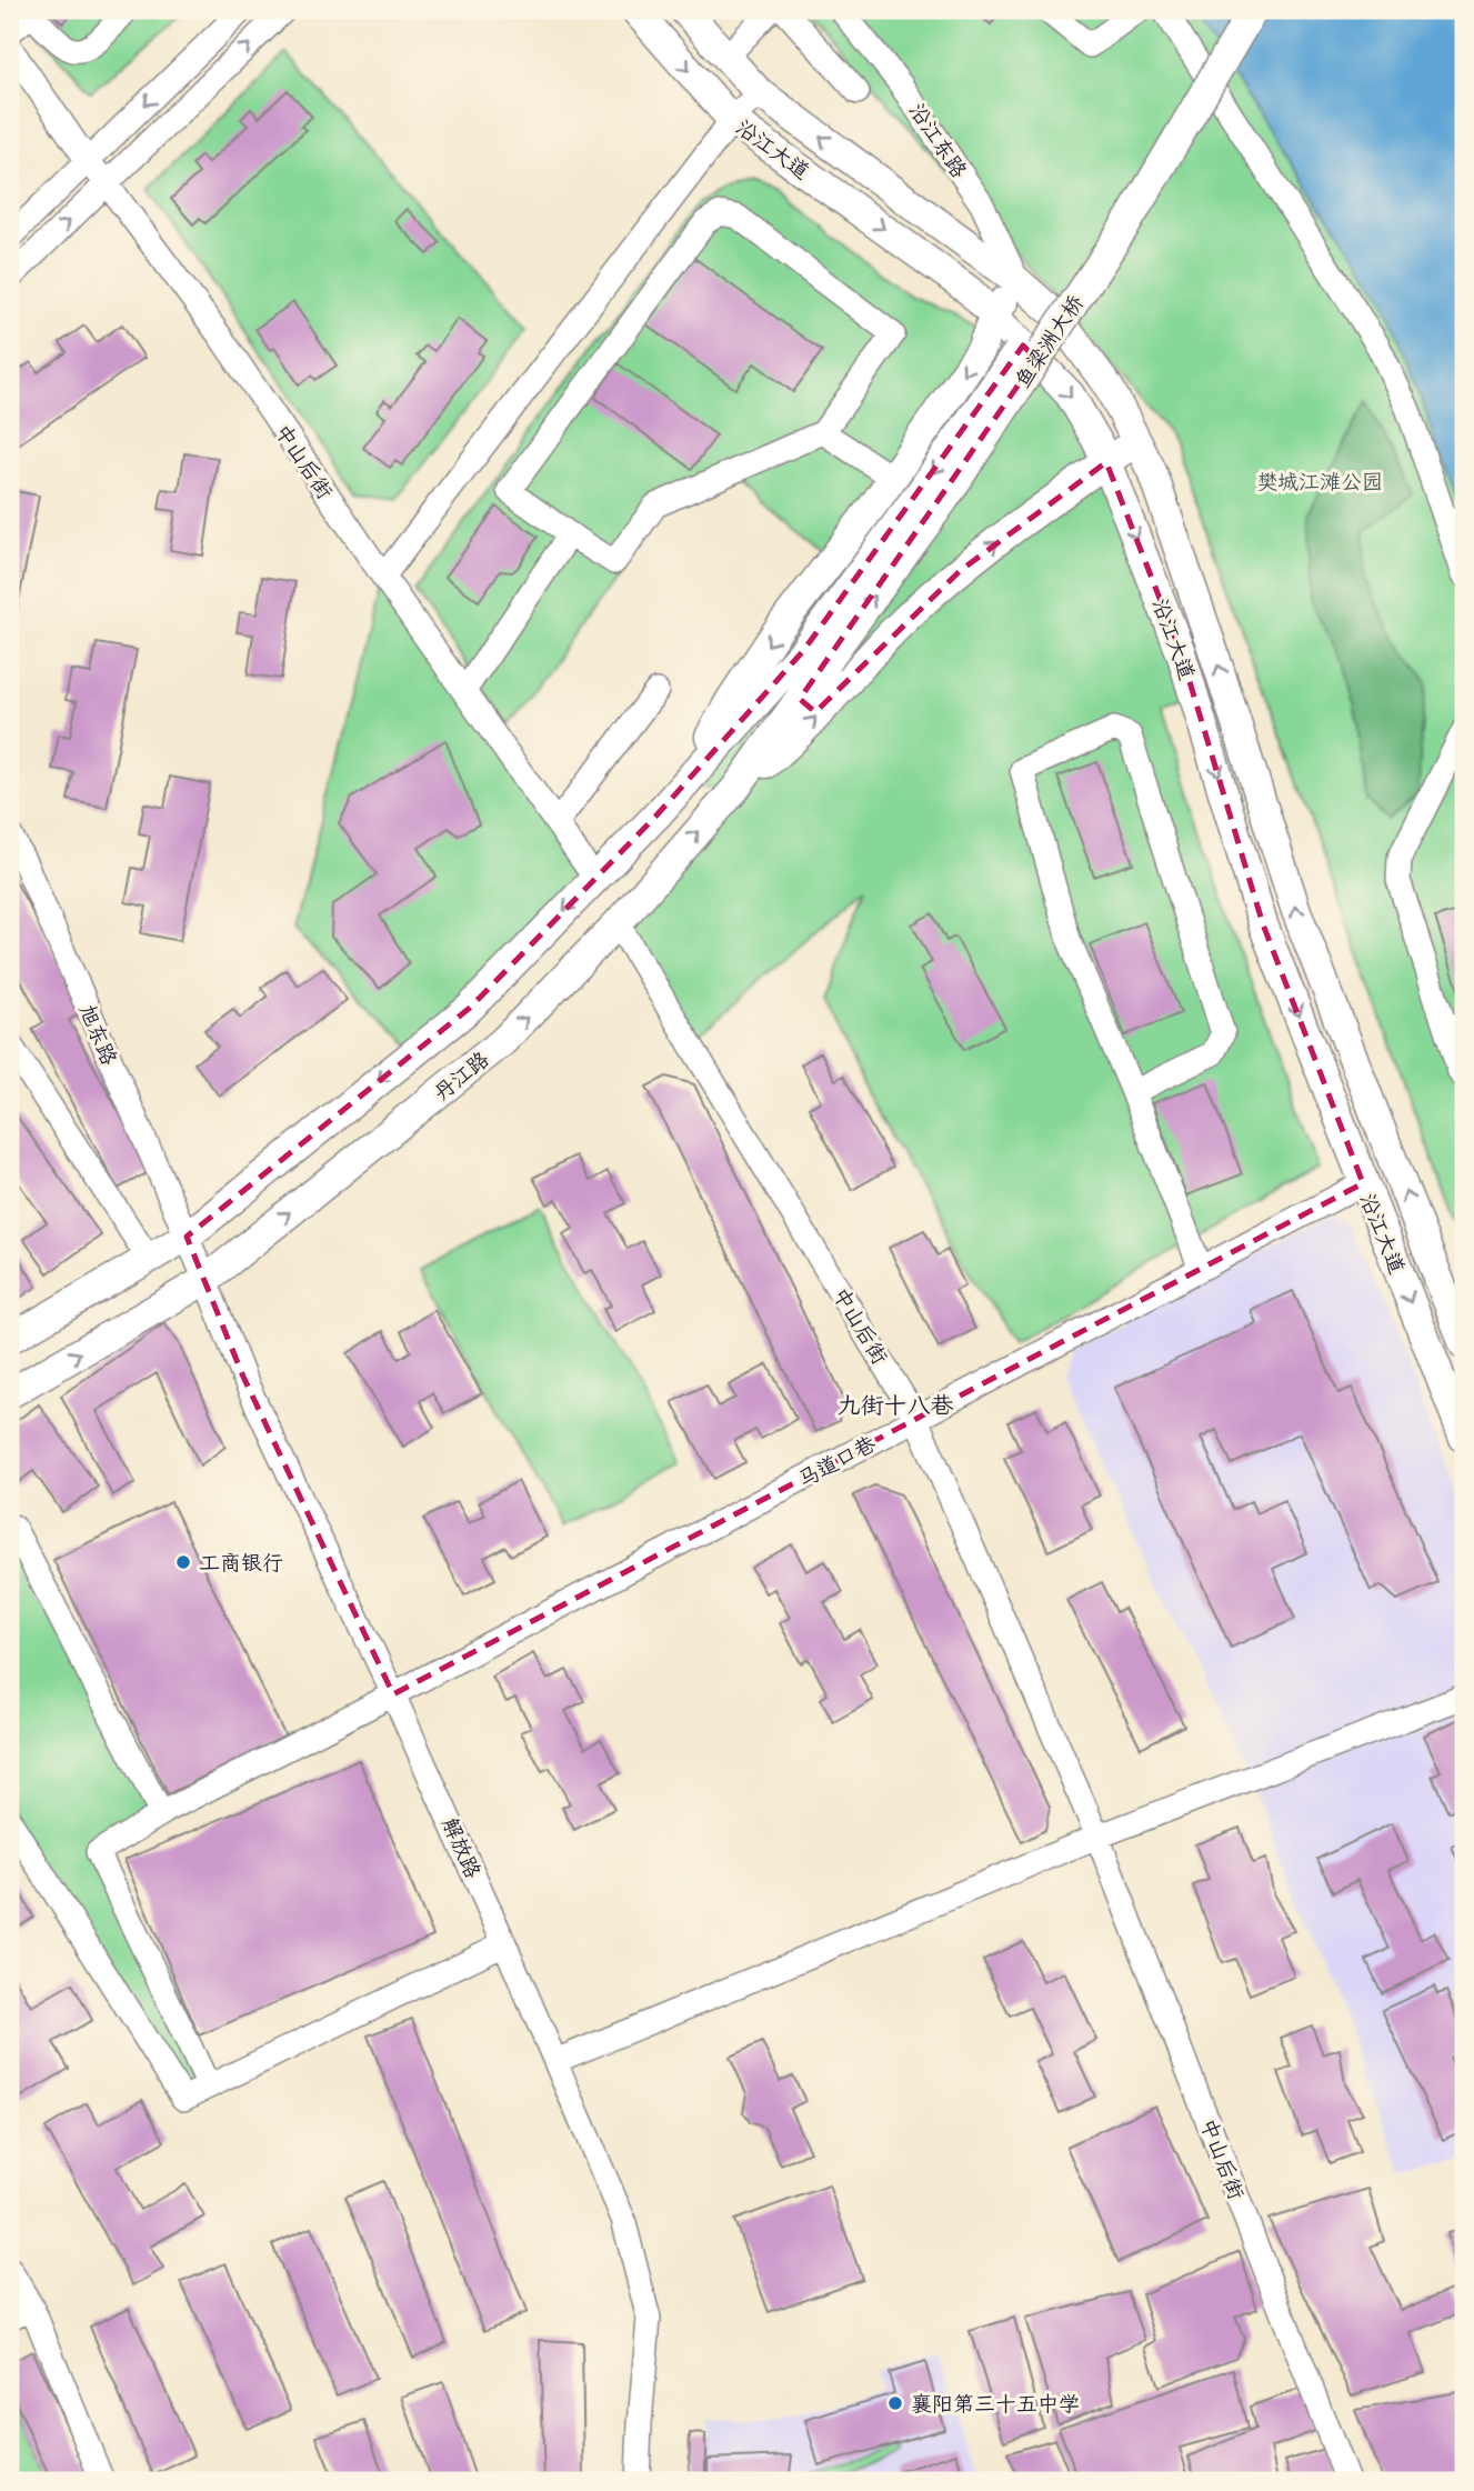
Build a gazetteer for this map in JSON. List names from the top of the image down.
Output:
{
  "streets": {
    "main road": ["沿江大道", "鱼梁洲大桥", "丹江路"],
    "street": [
      "沿江东路",
      "中山后街",
      "旭东路",
      "马道口巷",
      "解放路"
    ]
  },
  "crossings": [
    ["沿江东路", "沿江大道"],
    ["沿江大道", "马道口巷"],
    ["鱼梁洲大桥", "丹江路"],
    ["中山后街", "丹江路"],
    ["中山后街", "马道口巷"],
    ["旭东路", "解放路"],
    ["丹江路", "解放路"],
    ["马道口巷", "解放路"]
  ],
  "districts": ["九街十八巷"],
  "parks": ["樊城江滩公园"],
  "places": ["工商银行", "襄阳第三十五中学"]
}
